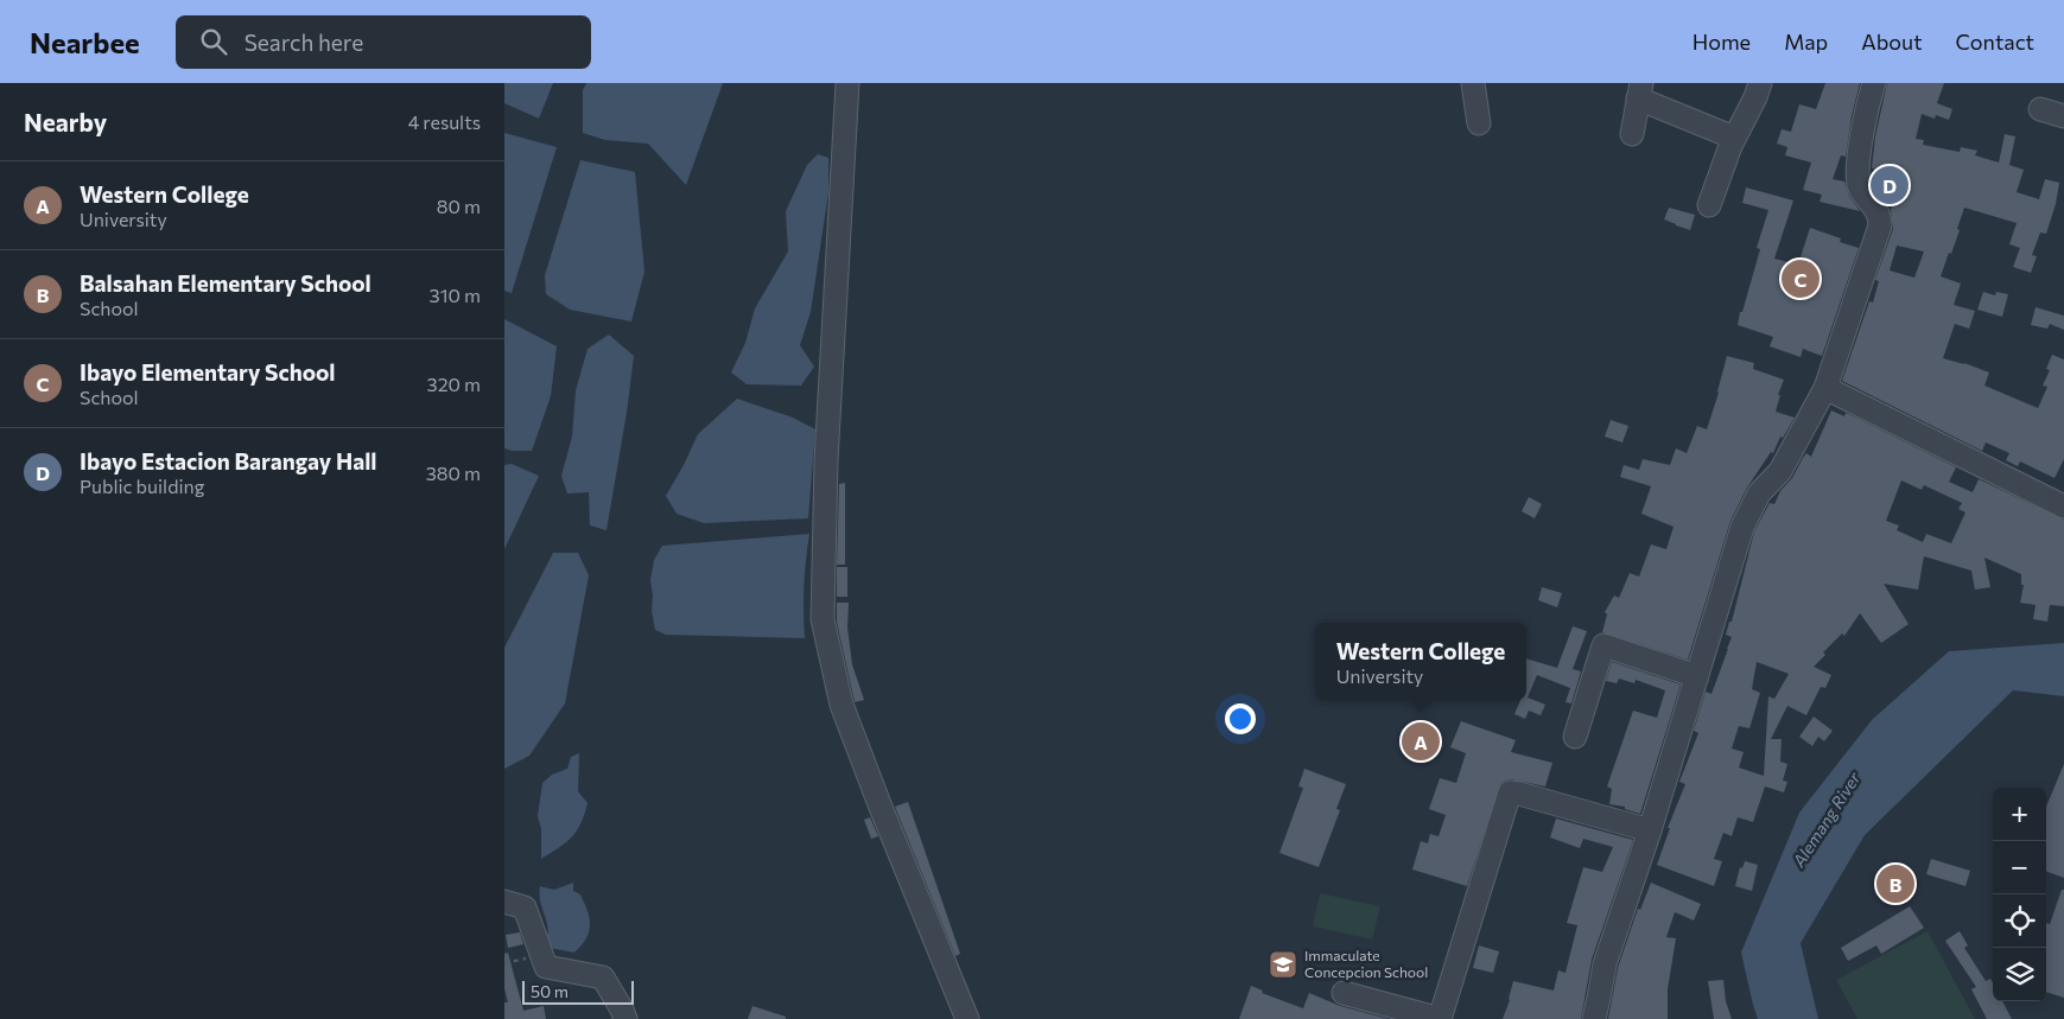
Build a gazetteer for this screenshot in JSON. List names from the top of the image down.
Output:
{
  "water": ["Alemang River"],
  "places": {
    "school or university": ["Immaculate Concepcion School"]
  },
  "scale_bar": "50 m",
  "page": {
    "header": "Nearbee",
    "search": "Search here",
    "nav": [
      "Home",
      "Map",
      "About",
      "Contact"
    ],
    "heading": ["Nearby", "4 results"],
    "list": [
      {
        "mark": "A",
        "name": "Western College",
        "note": "University",
        "value": "80 m"
      },
      {
        "mark": "B",
        "name": "Balsahan Elementary School",
        "note": "School",
        "value": "310 m"
      },
      {
        "mark": "C",
        "name": "Ibayo Elementary School",
        "note": "School",
        "value": "320 m"
      },
      {
        "mark": "D",
        "name": "Ibayo Estacion Barangay Hall",
        "note": "Public building",
        "value": "380 m"
      }
    ],
    "pins": [
      "D",
      "C",
      "A",
      "B"
    ],
    "popup": ["Western College", "University"],
    "map_buttons": ["+", "−"],
    "scale": "50 m"
  }
}
